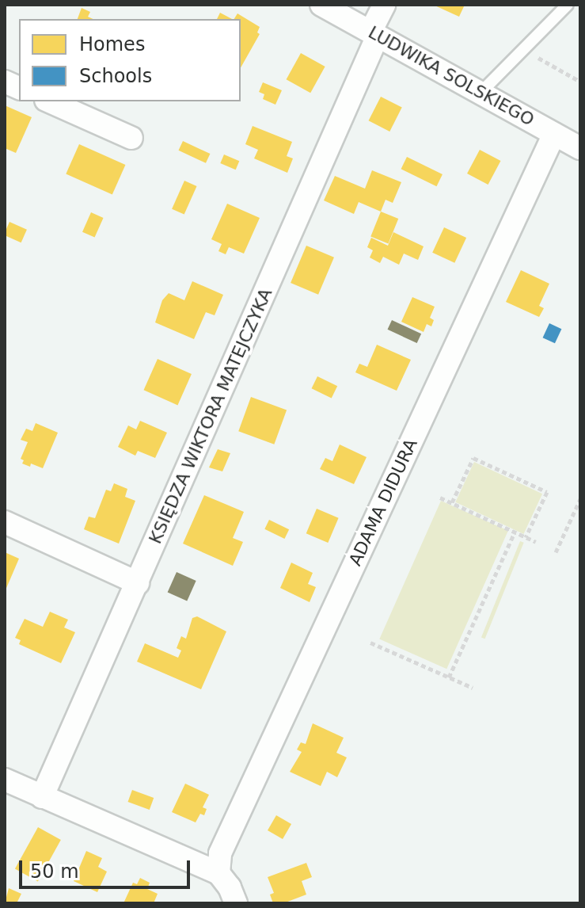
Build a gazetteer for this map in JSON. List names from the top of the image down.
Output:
{
  "streets": {
    "street": ["LUDWIKA SOLSKIEGO", "KSIĘDZA WIKTORA MATEJCZYKA", "ADAMA DIDURA"]
  },
  "crossings": [
    ["LUDWIKA SOLSKIEGO", "KSIĘDZA WIKTORA MATEJCZYKA"],
    ["LUDWIKA SOLSKIEGO", "ADAMA DIDURA"]
  ],
  "legend": ["Homes", "Schools"],
  "scale_bar": "50 m"
}
